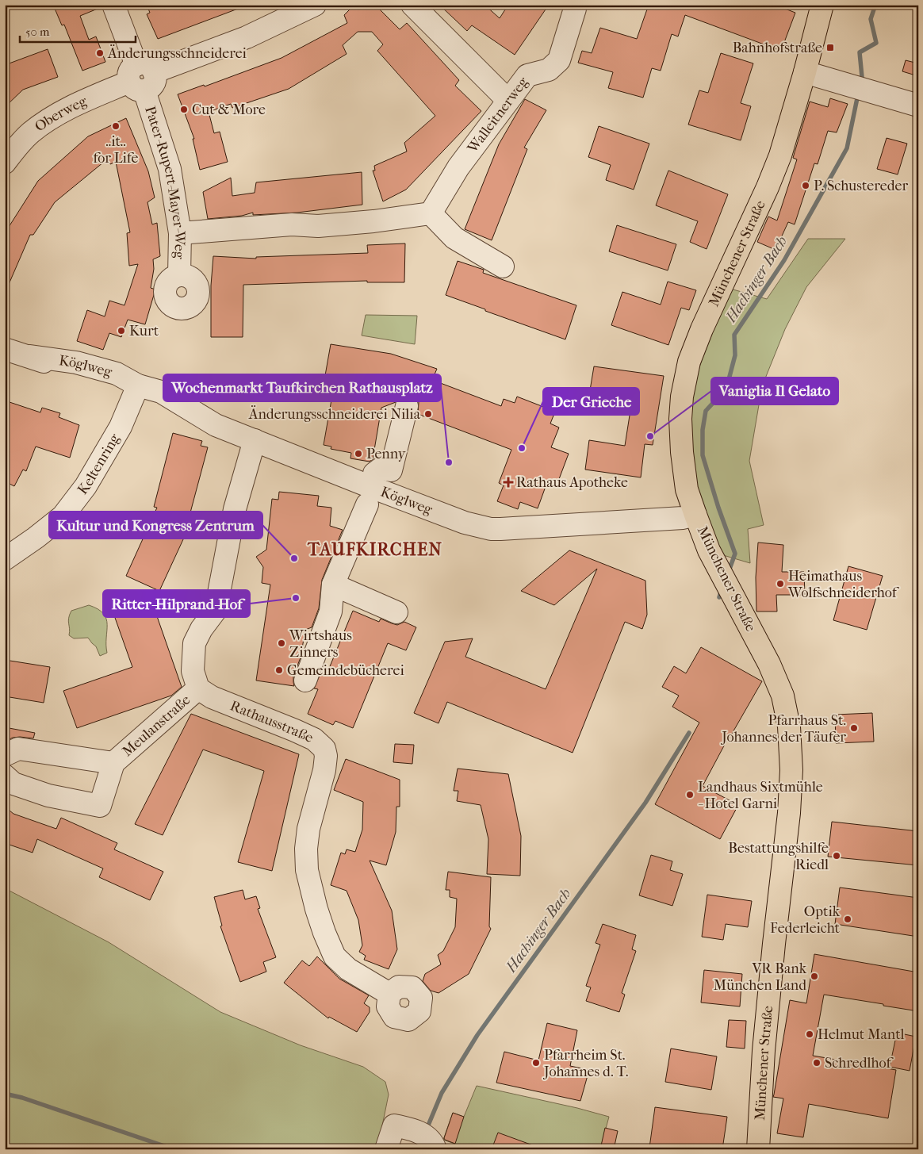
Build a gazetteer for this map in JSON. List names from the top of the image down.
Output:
{
  "streets": {
    "main road": ["Münchener Straße"],
    "street": [
      "Oberweg",
      "Walleitnerweg",
      "Pater-Rupert-Mayer-Weg",
      "Köglweg",
      "Keltenring",
      "Rathausstraße",
      "Meulanstraße"
    ]
  },
  "crossings": [
    ["Oberweg", "Pater-Rupert-Mayer-Weg"],
    ["Münchener Straße", "Köglweg"],
    ["Köglweg", "Keltenring"],
    ["Rathausstraße", "Meulanstraße"]
  ],
  "districts": ["TAUFKIRCHEN"],
  "water": ["Hachinger Bach"],
  "places": {
    "transit": ["Bahnhofstraße"],
    "other": [
      "Änderungsschneiderei",
      "Cut & More",
      "..it.. for Life",
      "P. Schustereder",
      "Kurt",
      "Änderungsschneiderei Nilia",
      "Vaniglia Il Gelato",
      "Der Grieche",
      "Penny",
      "Wochenmarkt Taufkirchen Rathausplatz",
      "Kultur und Kongress Zentrum",
      "Heimathaus Wolfschneiderhof",
      "Ritter-Hilprand-Hof",
      "Wirtshaus Zinners",
      "Gemeindebücherei",
      "Pfarrhaus St. Johannes der Täufer",
      "Landhaus Sixtmühle - Hotel Garni",
      "Bestattungshilfe Riedl",
      "Optik Federleicht",
      "VR Bank München Land",
      "Helmut Mantl",
      "Pfarrheim St. Johannes d. T.",
      "Schredlhof"
    ],
    "health": ["Rathaus Apotheke"]
  },
  "scale_bar": "50 m"
}
